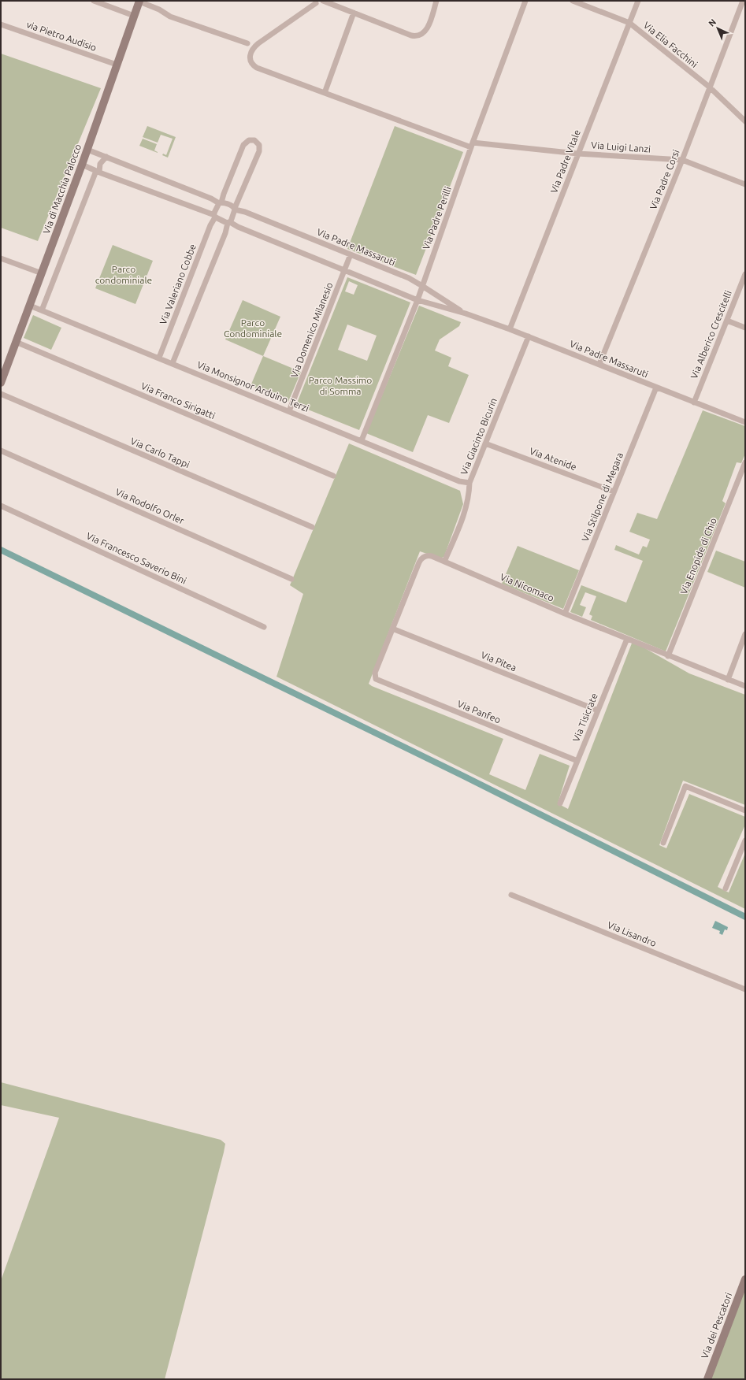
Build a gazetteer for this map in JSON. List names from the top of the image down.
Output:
{
  "streets": {
    "street": [
      "via Pietro Audisio",
      "Via Elia Facchini",
      "Via Luigi Lanzi",
      "Via Padre Vitale",
      "Via Padre Corsi",
      "Via di Macchia Palocco",
      "Via Padre Perilli",
      "Via Padre Massaruti",
      "Via Valeriano Cobbe",
      "Via Domenico Milanesio",
      "Via Alberico Crescitelli",
      "Via Monsignor Arduino Terzi",
      "Via Franco Sirigatti",
      "Via Giacinto Bicurin",
      "Via Carlo Tappi",
      "Via Atenide",
      "Via Stilpone di Megara",
      "Via Rodolfo Orler",
      "Via Enopide di Chio",
      "Via Francesco Saverio Bini",
      "Via Nicomaco",
      "Via Pitea",
      "Via Panfeo",
      "Via Tisicrate",
      "Via Lisandro",
      "Via dei Pescatori"
    ]
  },
  "crossings": [
    ["via Pietro Audisio", "Via di Macchia Palocco"],
    ["Via Elia Facchini", "Via Padre Vitale"],
    ["Via Elia Facchini", "Via Padre Corsi"],
    ["Via Luigi Lanzi", "Via Padre Vitale"],
    ["Via Luigi Lanzi", "Via Padre Corsi"],
    ["Via Luigi Lanzi", "Via Padre Perilli"],
    ["Via Padre Vitale", "Via Padre Massaruti"],
    ["Via Padre Corsi", "Via Padre Massaruti"],
    ["Via di Macchia Palocco", "Via Padre Massaruti"],
    ["Via di Macchia Palocco", "Via Monsignor Arduino Terzi"],
    ["Via di Macchia Palocco", "Via Franco Sirigatti"],
    ["Via Padre Perilli", "Via Padre Massaruti"],
    ["Via Padre Perilli", "Via Monsignor Arduino Terzi"],
    ["Via Padre Massaruti", "Via Valeriano Cobbe"],
    ["Via Padre Massaruti", "Via Domenico Milanesio"],
    ["Via Padre Massaruti", "Via Alberico Crescitelli"],
    ["Via Padre Massaruti", "Via Giacinto Bicurin"],
    ["Via Padre Massaruti", "Via Stilpone di Megara"],
    ["Via Valeriano Cobbe", "Via Monsignor Arduino Terzi"],
    ["Via Domenico Milanesio", "Via Monsignor Arduino Terzi"],
    ["Via Monsignor Arduino Terzi", "Via Giacinto Bicurin"],
    ["Via Giacinto Bicurin", "Via Atenide"],
    ["Via Giacinto Bicurin", "Via Nicomaco"],
    ["Via Atenide", "Via Stilpone di Megara"],
    ["Via Stilpone di Megara", "Via Nicomaco"],
    ["Via Enopide di Chio", "Via Nicomaco"],
    ["Via Nicomaco", "Via Pitea"],
    ["Via Nicomaco", "Via Panfeo"],
    ["Via Nicomaco", "Via Tisicrate"],
    ["Via Pitea", "Via Tisicrate"],
    ["Via Panfeo", "Via Tisicrate"]
  ],
  "parks": ["Parco condominiale", "Parco Condominiale", "Parco Massimo di Somma"],
  "north": "top left"
}
